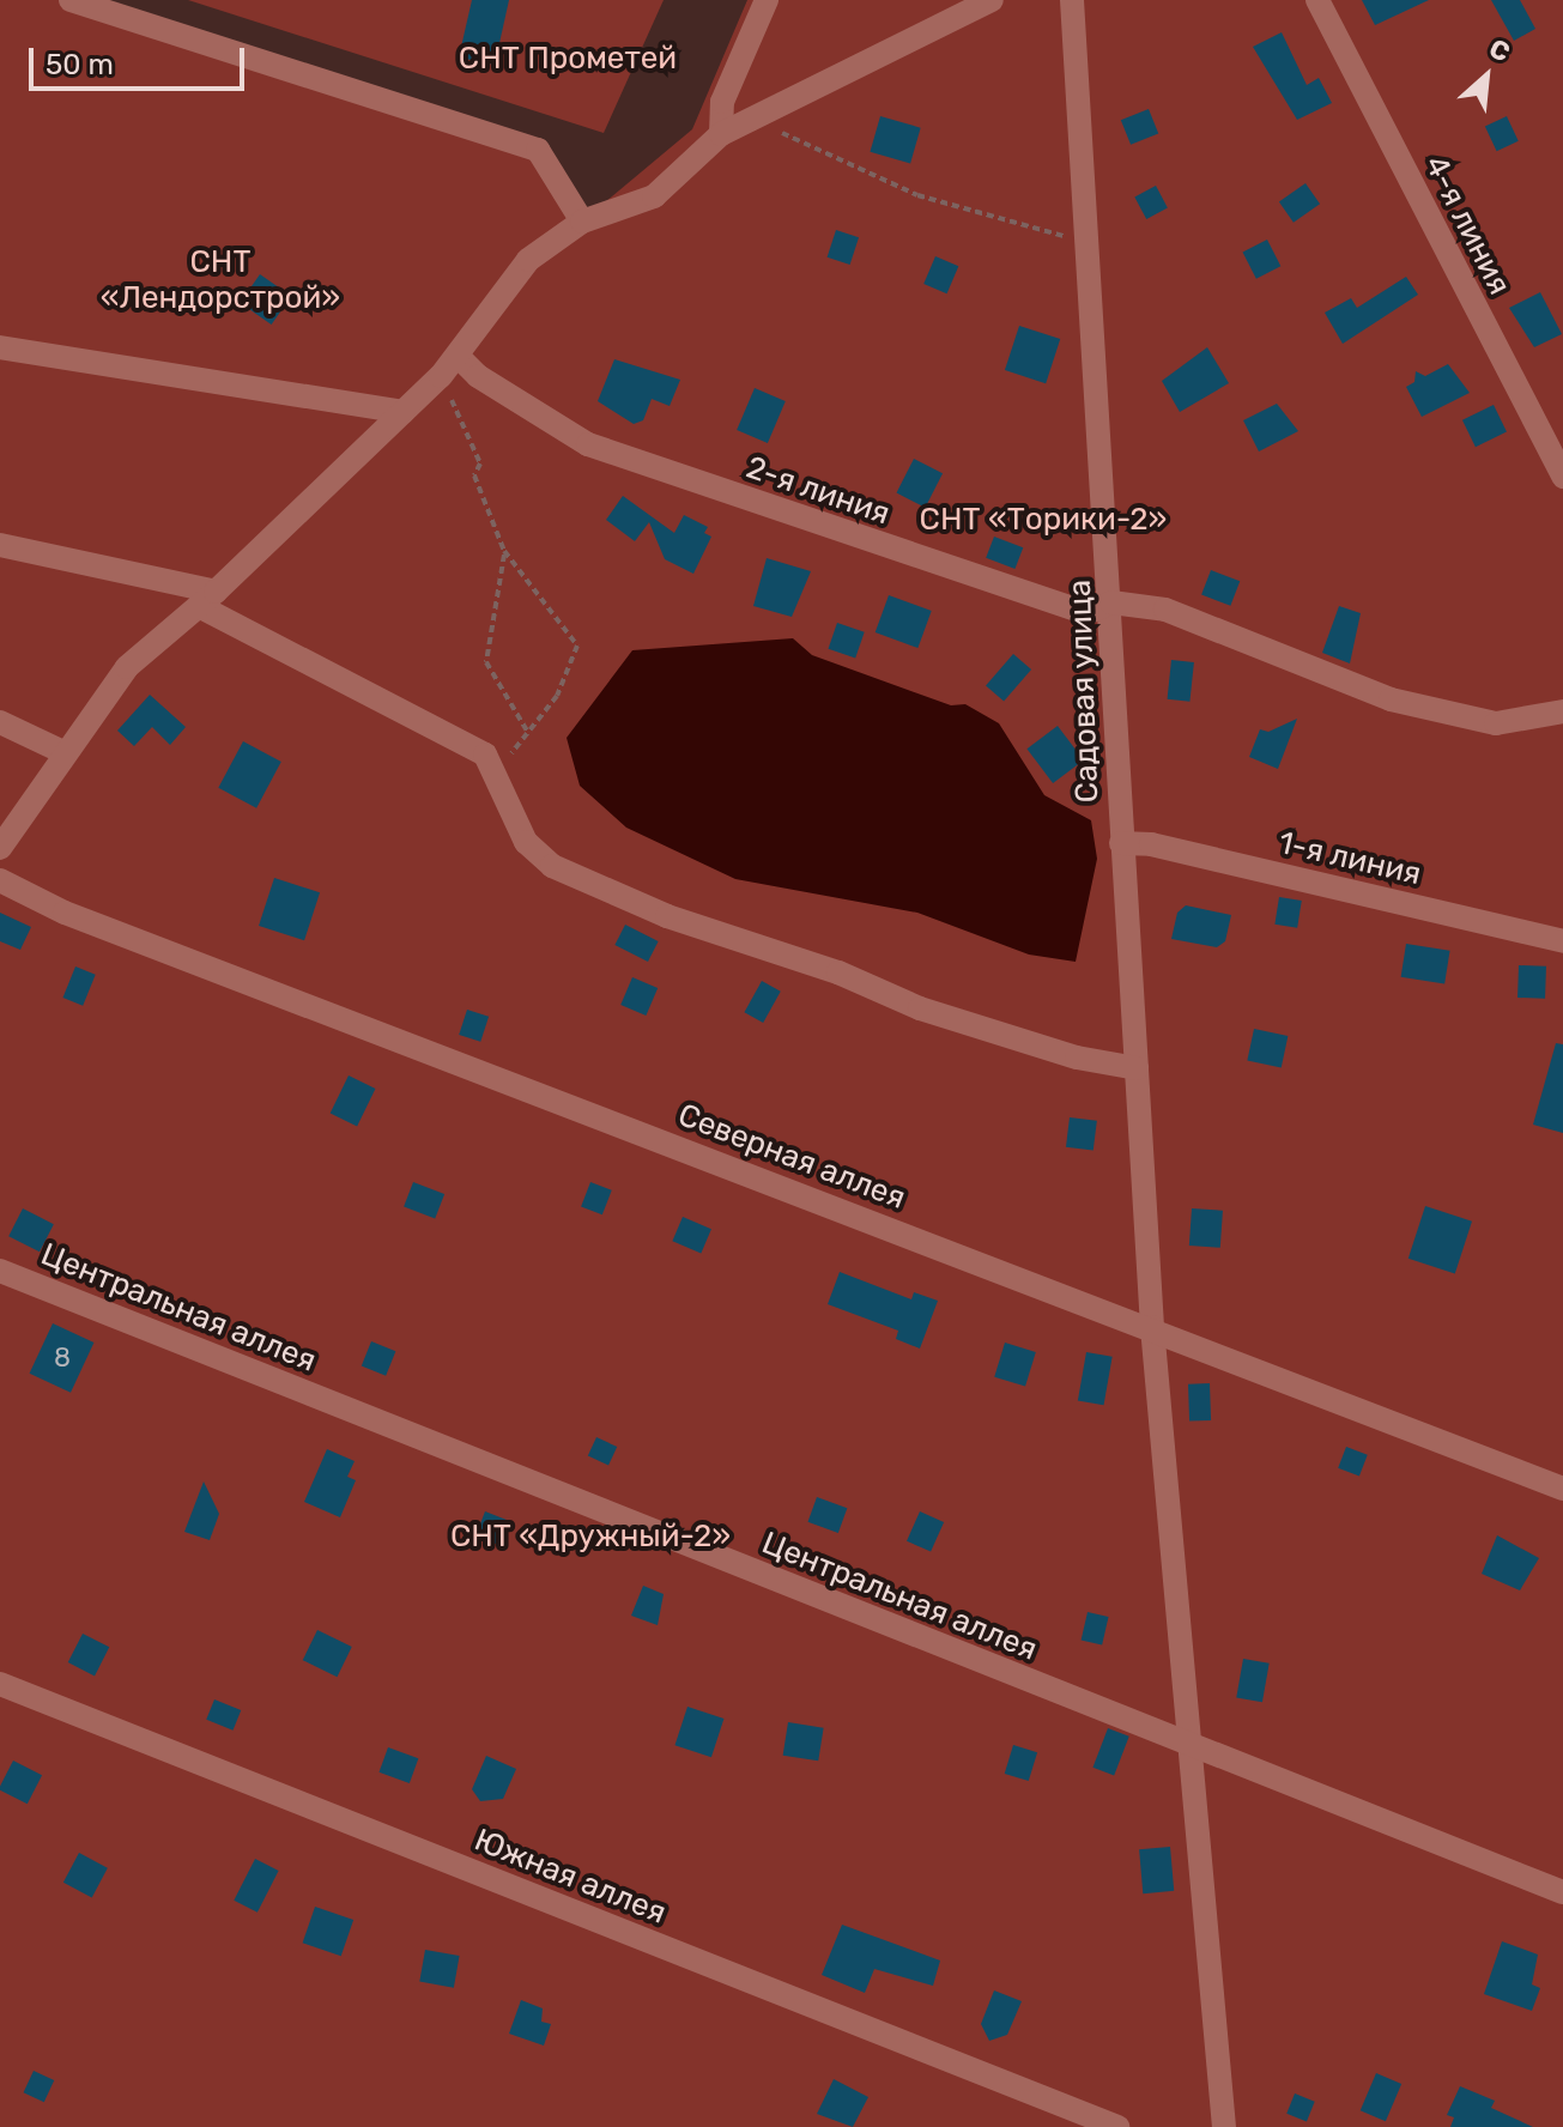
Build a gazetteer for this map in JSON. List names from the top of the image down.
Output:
{
  "streets": {
    "street": [
      "4-я линия",
      "2-я линия",
      "Садовая улица",
      "1-я линия",
      "Северная аллея",
      "Центральная аллея",
      "Южная аллея"
    ]
  },
  "crossings": [
    ["2-я линия", "Садовая улица"],
    ["Садовая улица", "1-я линия"],
    ["Садовая улица", "Северная аллея"],
    ["Садовая улица", "Центральная аллея"]
  ],
  "parks": [
    "СНТ Прометей",
    "СНТ «Лендорстрой»",
    "СНТ «Торики-2»",
    "СНТ «Дружный-2»"
  ],
  "house_numbers": ["8"],
  "scale_bar": "50 m",
  "north": "top right"
}
